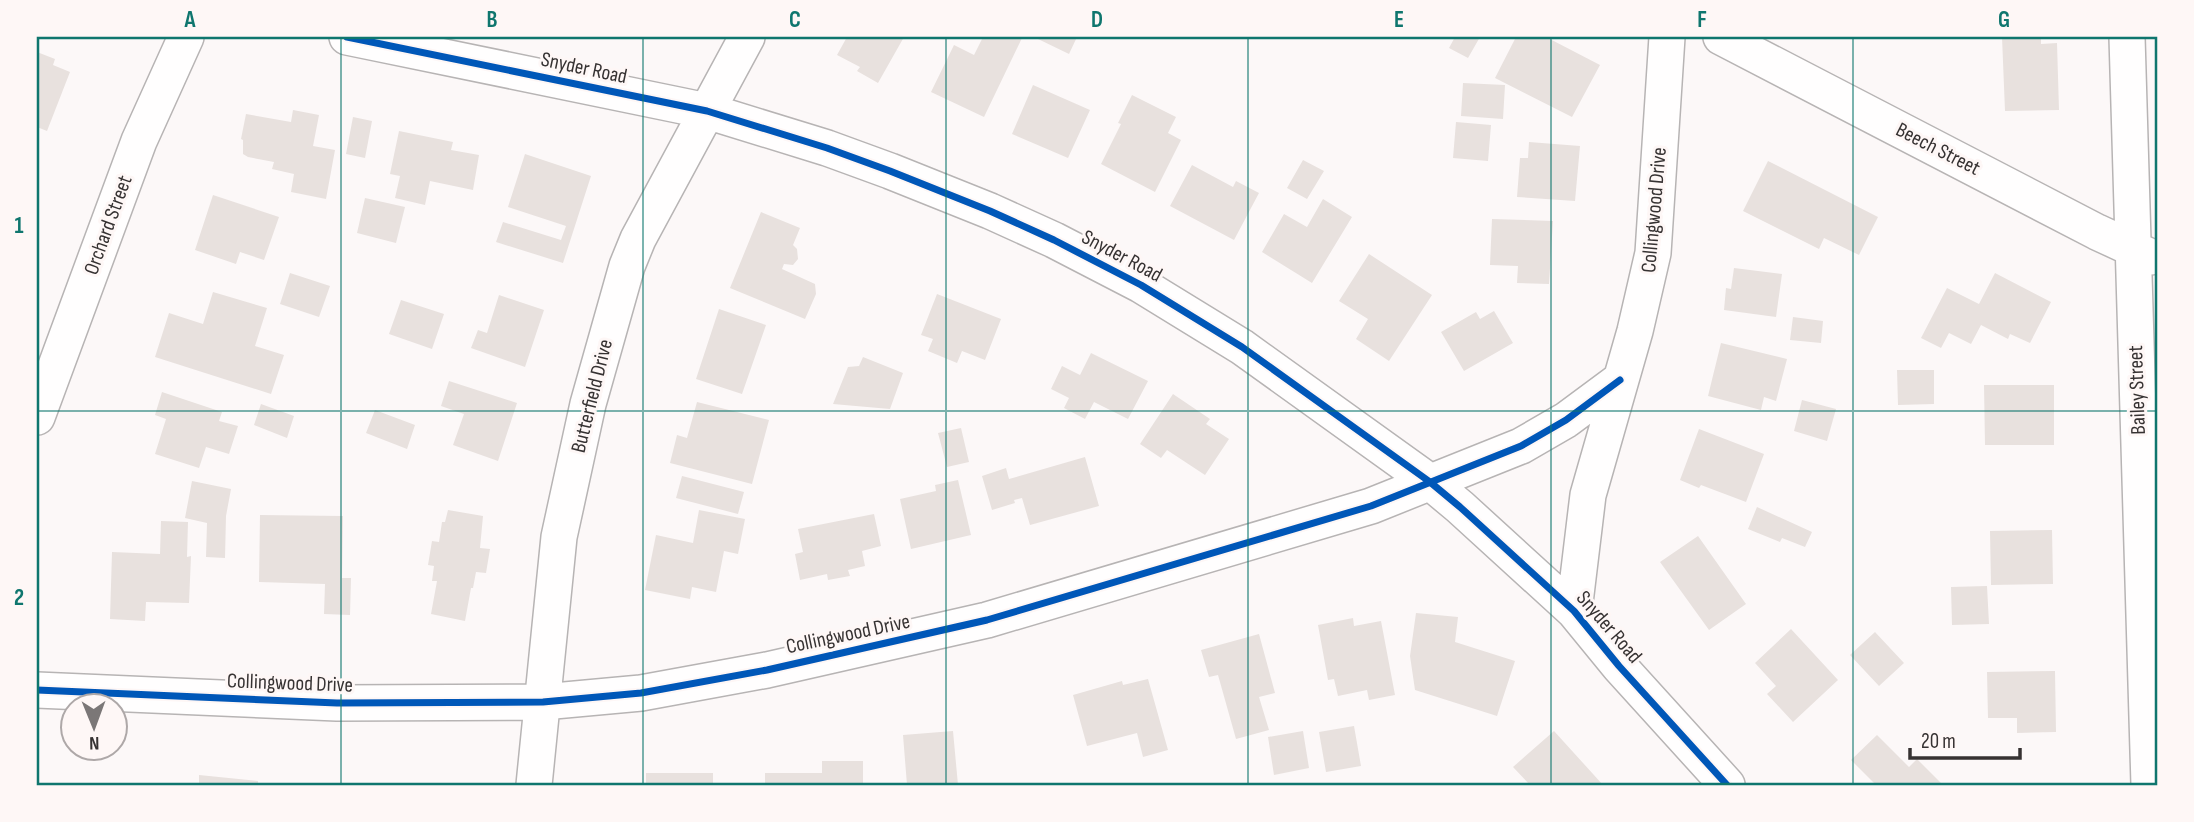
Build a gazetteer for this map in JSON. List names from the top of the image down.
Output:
{
  "streets": {
    "street": [
      "Snyder Road",
      "Beech Street",
      "Collingwood Drive",
      "Orchard Street",
      "Bailey Street",
      "Butterfield Drive"
    ]
  },
  "crossings": [
    ["Snyder Road", "Collingwood Drive"],
    ["Snyder Road", "Butterfield Drive"],
    ["Beech Street", "Bailey Street"],
    ["Collingwood Drive", "Butterfield Drive"]
  ],
  "scale_bar": "20 m",
  "north": "bottom",
  "grid": {
    "columns": [
      "A",
      "B",
      "C",
      "D",
      "E",
      "F",
      "G"
    ],
    "rows": ["1", "2"]
  }
}
